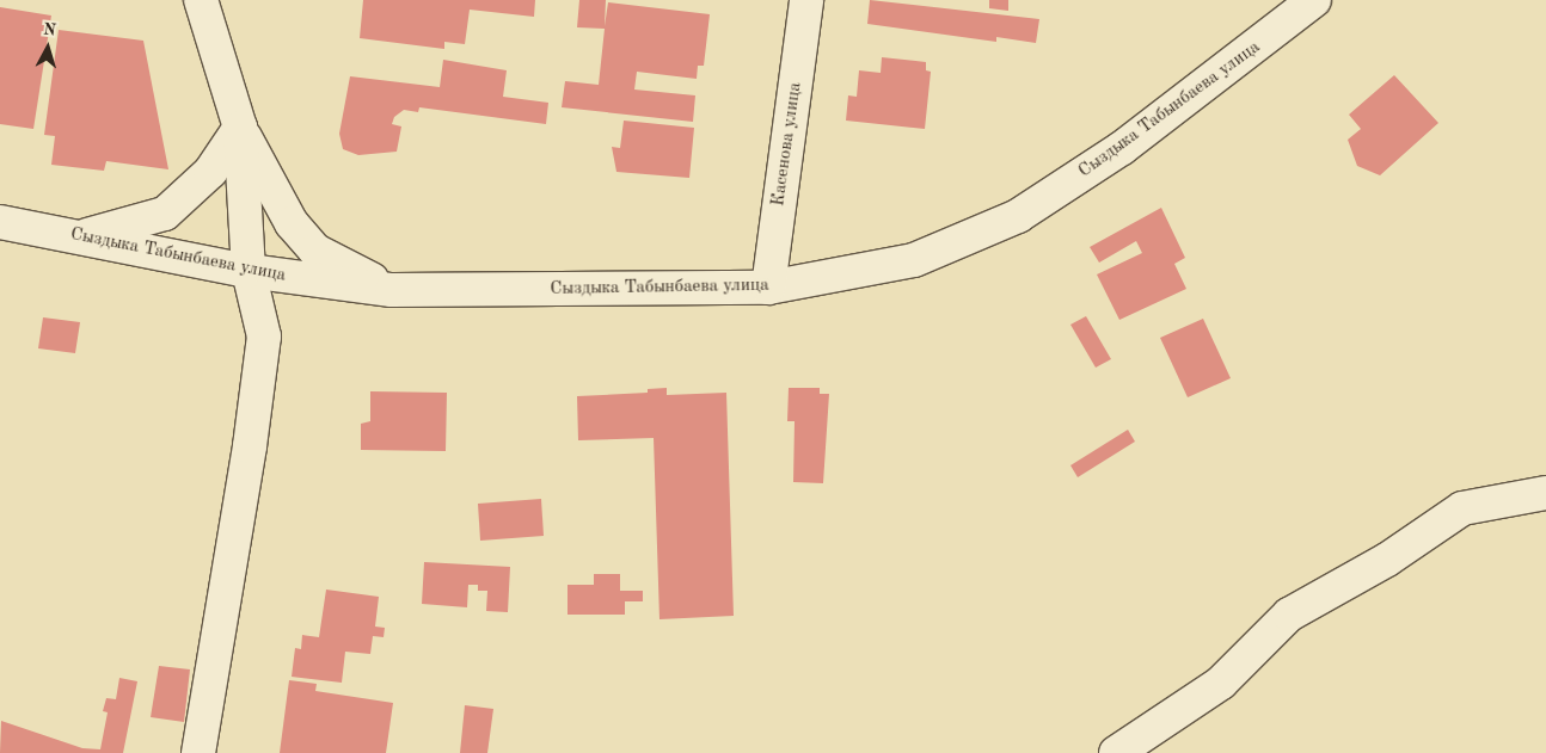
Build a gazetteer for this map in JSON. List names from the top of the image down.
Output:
{
  "streets": {
    "street": ["Сыздыка Табынбаева улица", "Касенова улица"]
  },
  "crossings": [
    ["Сыздыка Табынбаева улица", "Касенова улица"]
  ],
  "north": "top"
}
